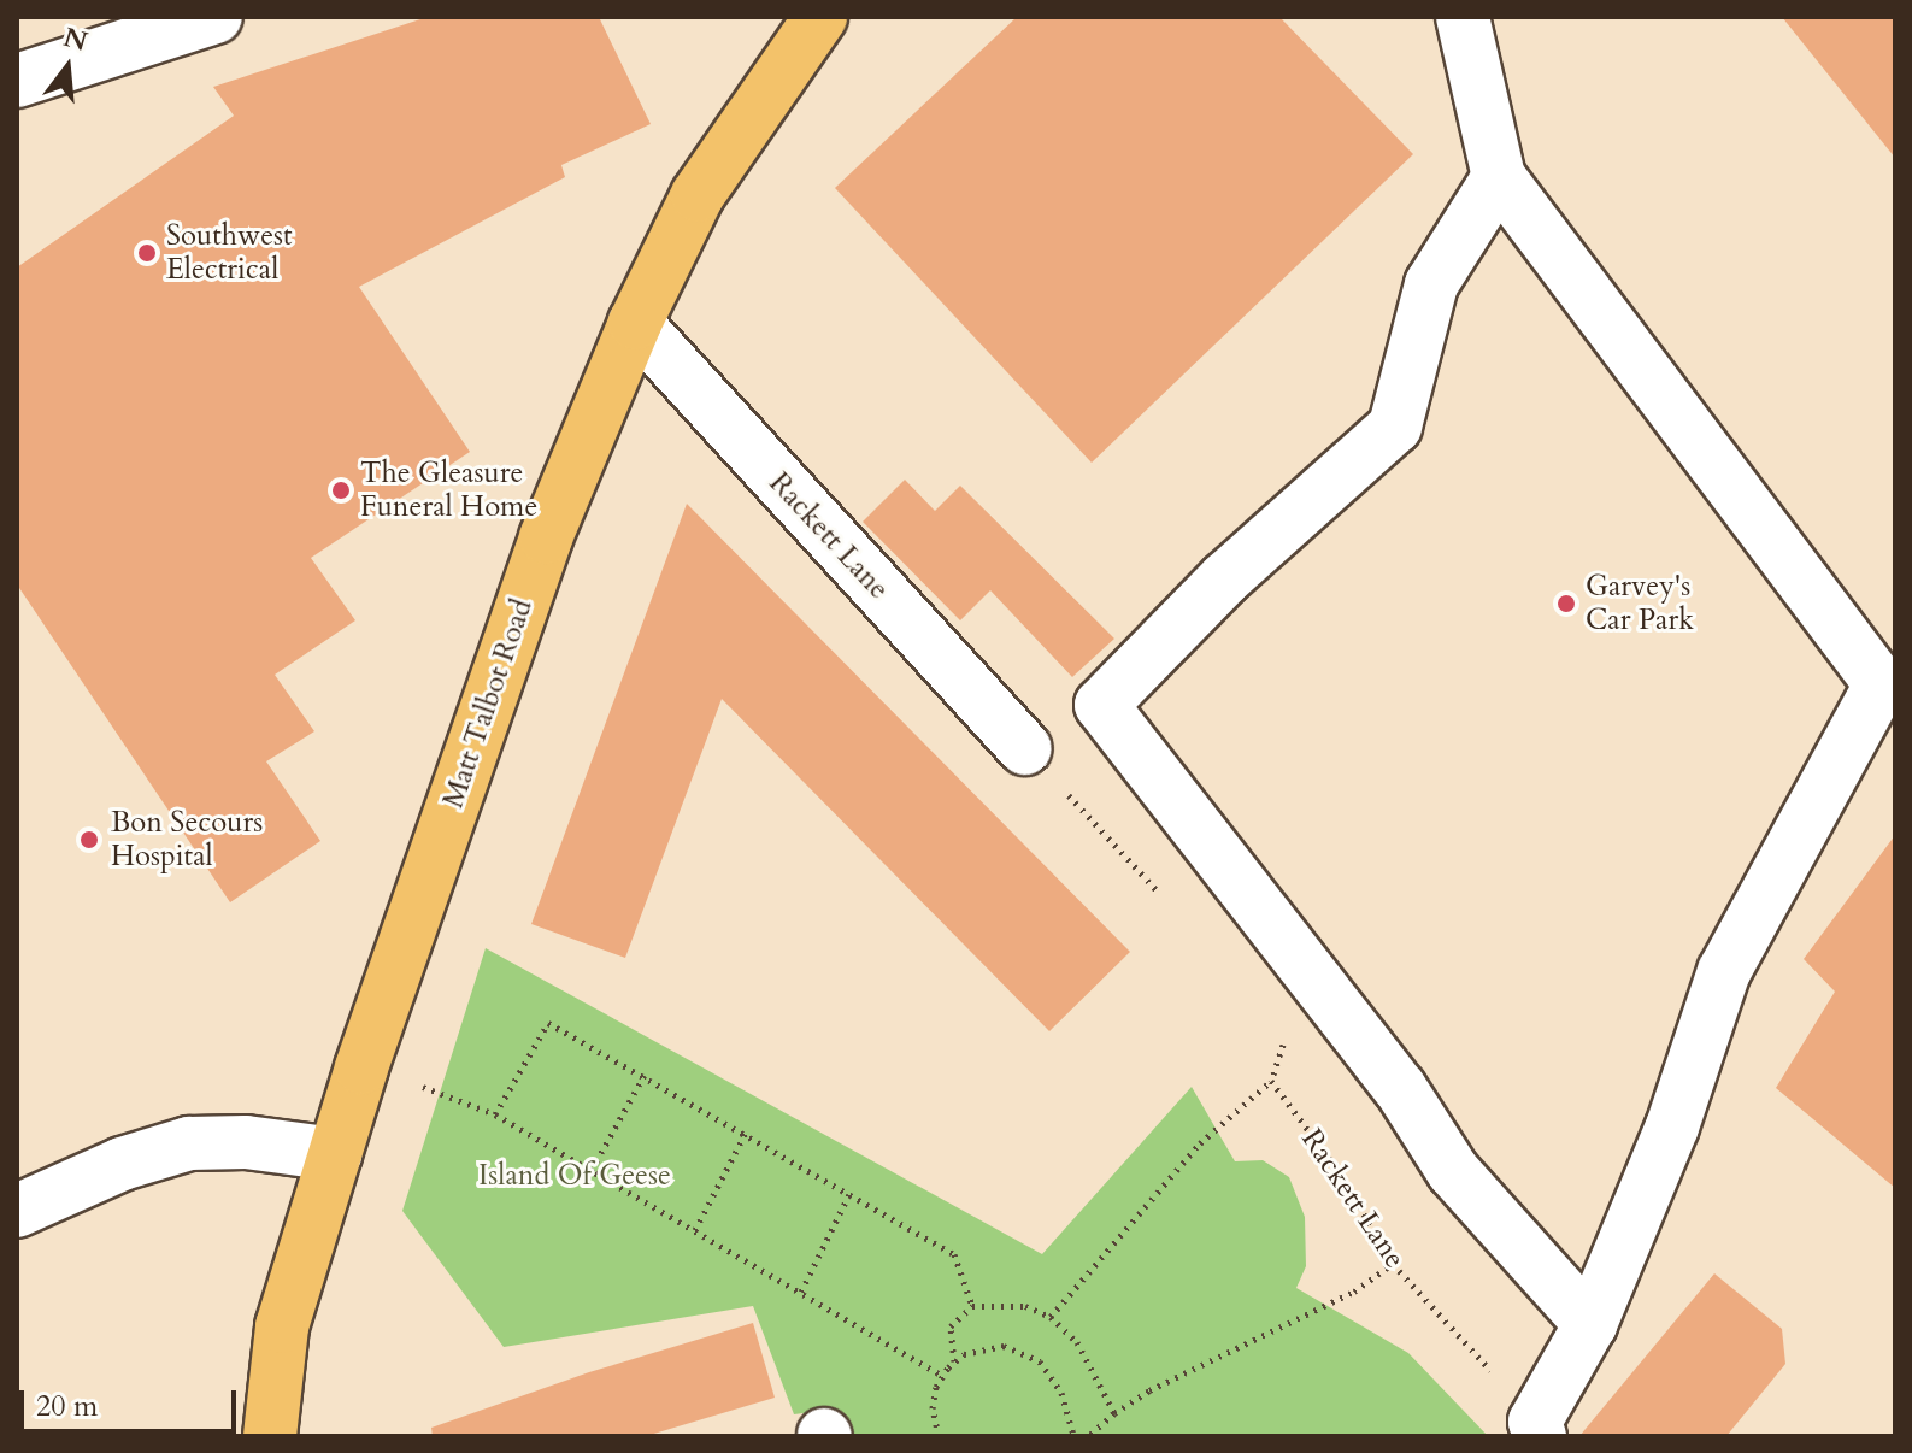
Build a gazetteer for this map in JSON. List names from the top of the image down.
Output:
{
  "streets": {
    "main road": ["Matt Talbot Road"],
    "street": ["Rackett Lane"]
  },
  "crossings": [
    ["Rackett Lane", "Matt Talbot Road"]
  ],
  "parks": ["Island Of Geese"],
  "places": [
    "Southwest Electrical",
    "The Gleasure Funeral Home",
    "Garvey's Car Park",
    "Bon Secours Hospital"
  ],
  "scale_bar": "20 m",
  "north": "top"
}
